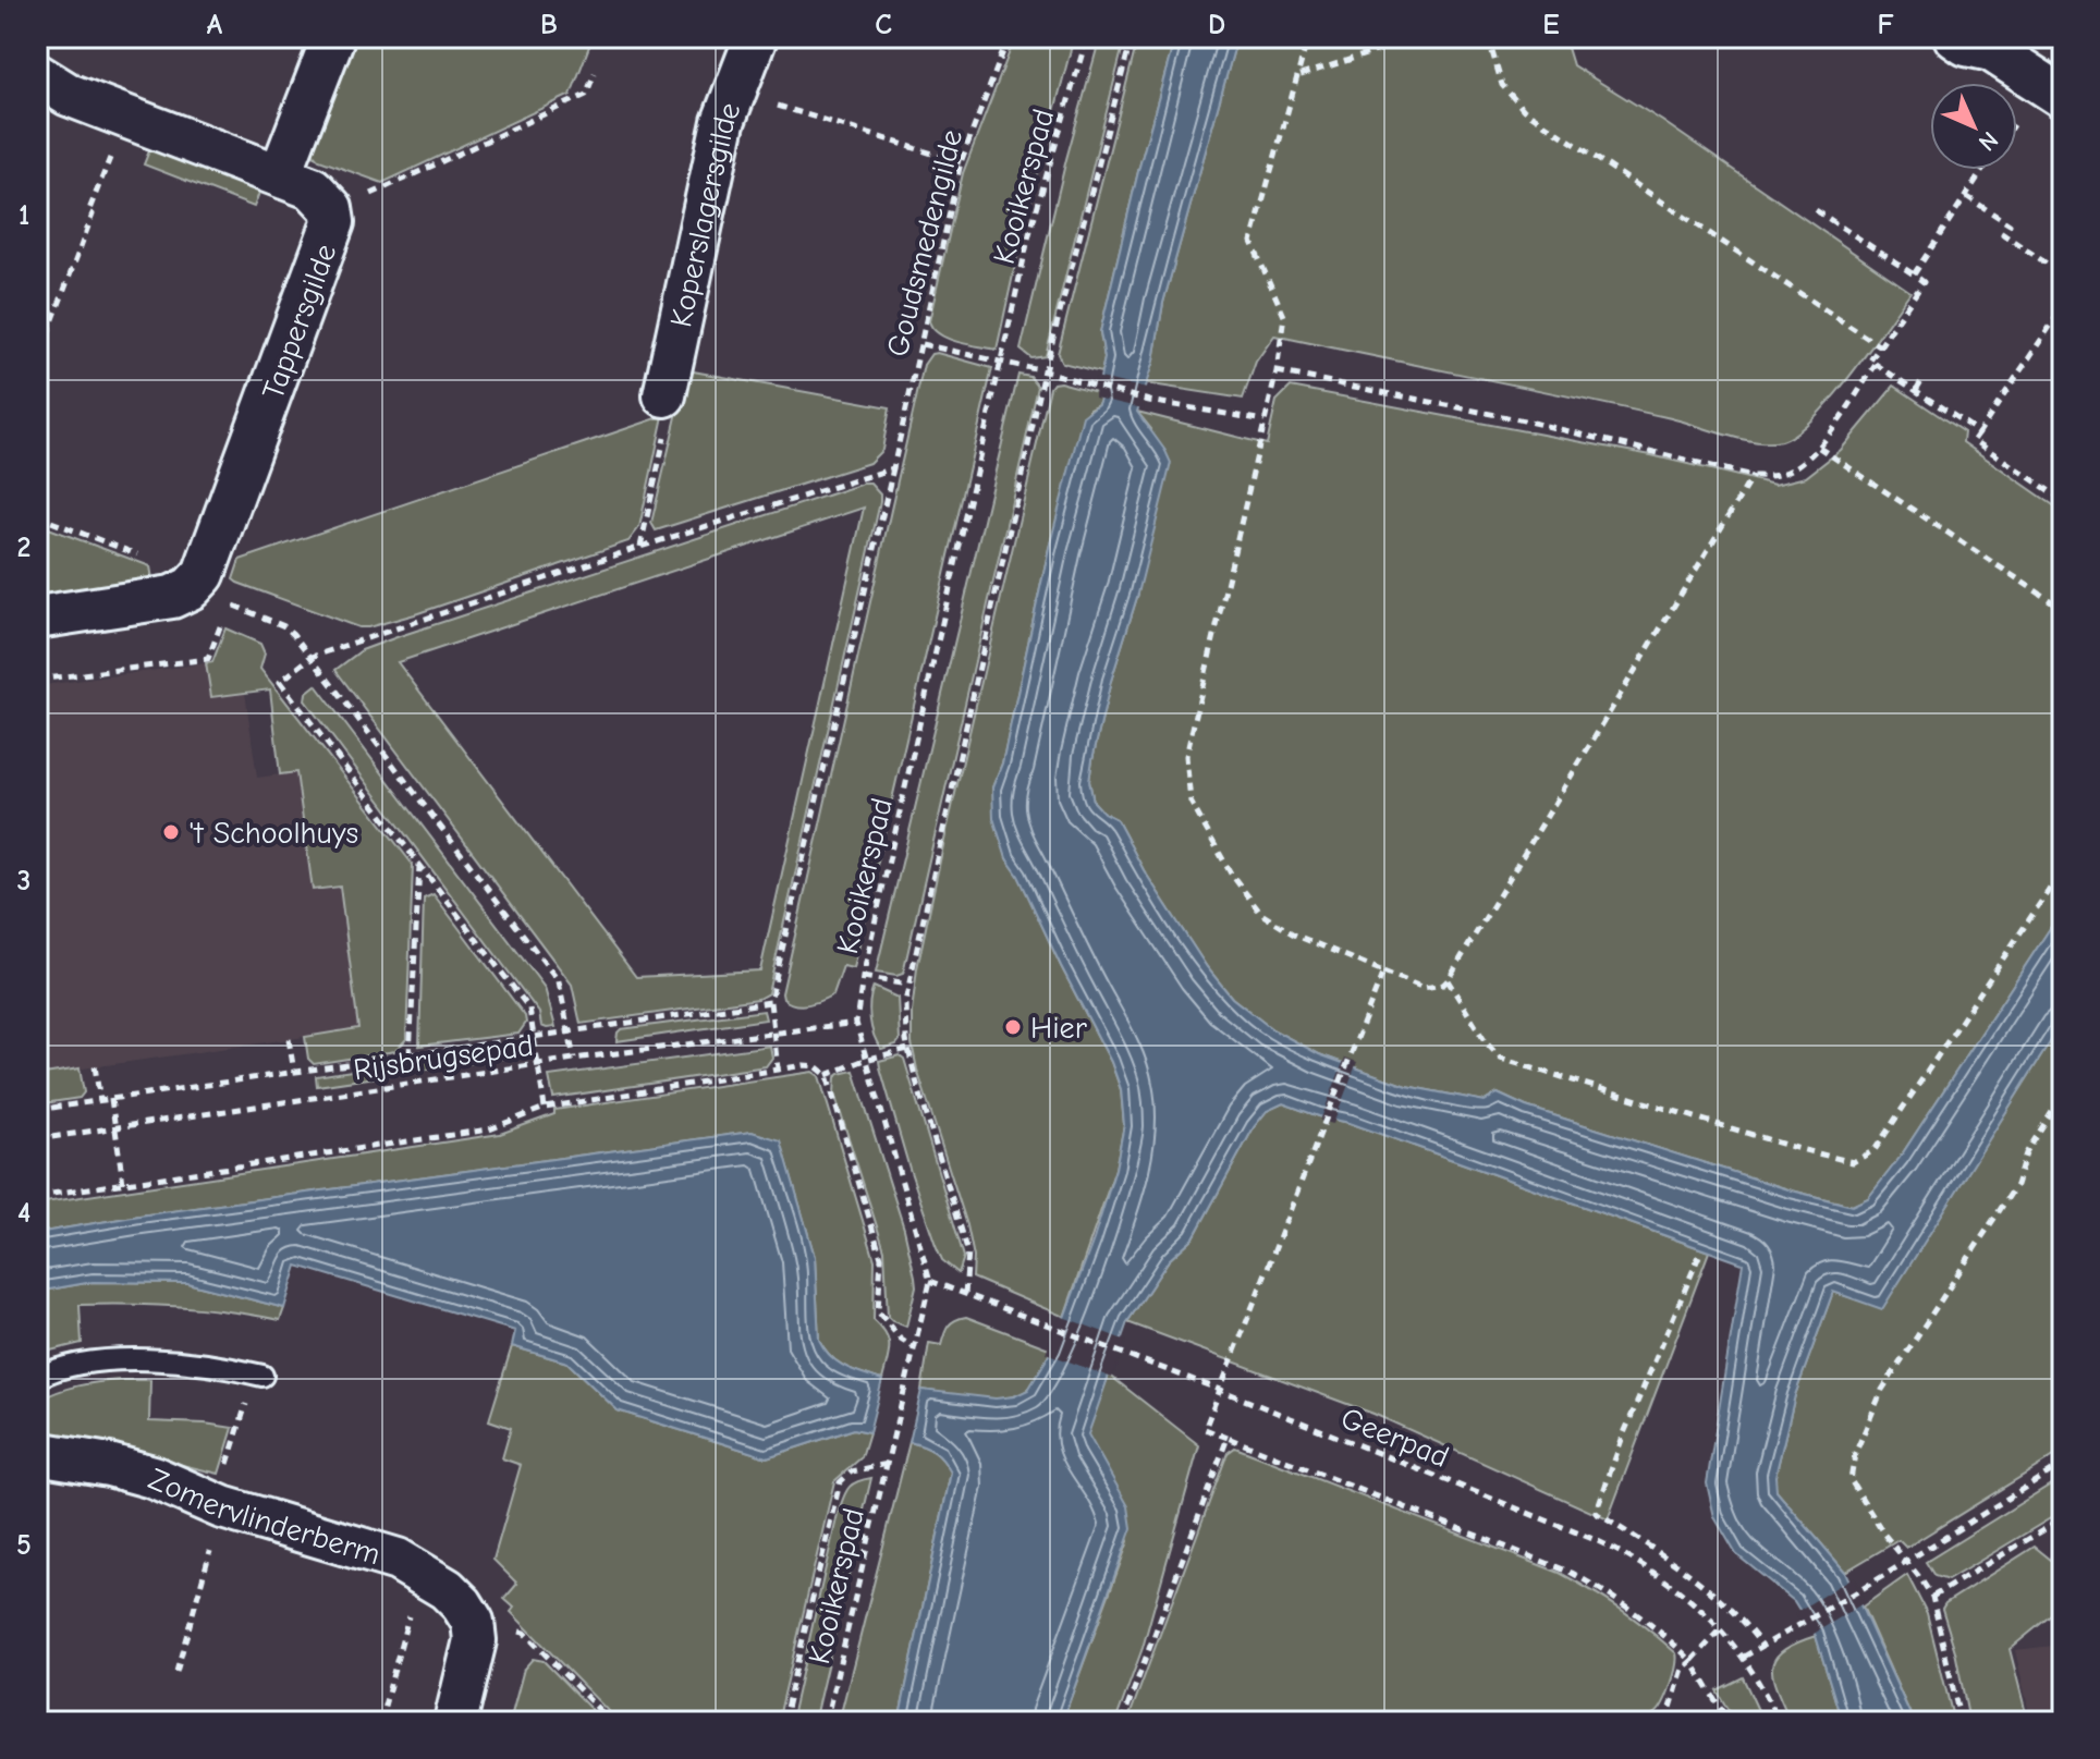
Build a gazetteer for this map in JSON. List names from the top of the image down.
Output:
{
  "streets": {
    "street": ["Koperslagersgilde", "Tappersgilde", "Zomervlinderberm"],
    "path": [
      "Kooikerspad",
      "Goudsmedengilde",
      "Rijsbrugsepad",
      "Geerpad"
    ]
  },
  "crossings": [
    ["Kooikerspad", "Rijsbrugsepad"],
    ["Kooikerspad", "Geerpad"],
    ["Goudsmedengilde", "Rijsbrugsepad"]
  ],
  "places": ["'t Schoolhuys", "Hier"],
  "north": "bottom right",
  "grid": {
    "columns": [
      "A",
      "B",
      "C",
      "D",
      "E",
      "F"
    ],
    "rows": [
      "1",
      "2",
      "3",
      "4",
      "5"
    ]
  }
}
